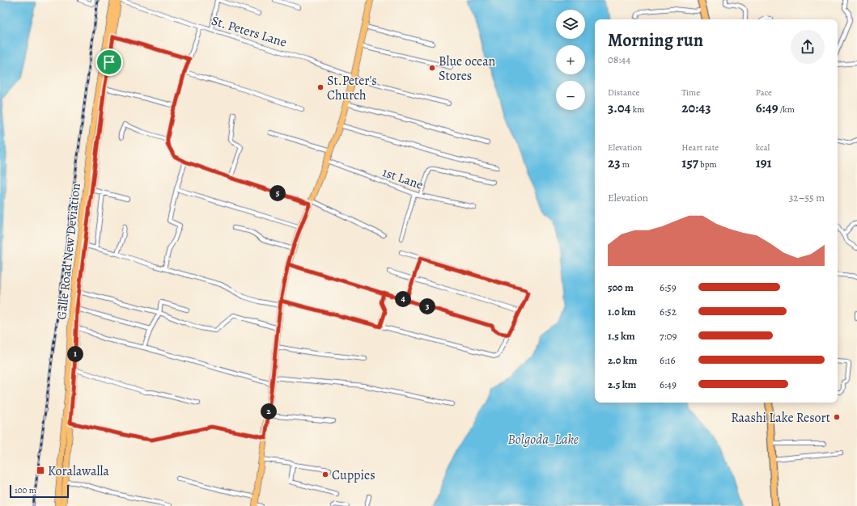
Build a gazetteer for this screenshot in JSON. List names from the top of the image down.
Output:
{
  "streets": {
    "main road": ["Galle Road New Deviation"],
    "street": ["St. Peters Lane", "1st Lane"]
  },
  "crossings": [
    ["St. Peters Lane", "Galle Road New Deviation"]
  ],
  "water": ["Bolgoda_Lake"],
  "places": {
    "other": [
      "Blue ocean Stores",
      "St.Peter's Church",
      "Raashi Lake Resort",
      "Cuppies"
    ],
    "transit": ["Koralawalla"]
  },
  "scale_bar": "100 m",
  "page": {
    "map_buttons": ["+", "−"],
    "heading": ["Morning run", "08:44"],
    "stats": [
      ["Distance", "3.04 km"],
      ["Time", "20:43"],
      ["Pace", "6:49 /km"],
      ["Elevation", "23 m"],
      ["Heart rate", "157 bpm"],
      ["kcal", "191"]
    ],
    "chart": ["Elevation", "32–55 m"],
    "pins": [
      "5",
      "4",
      "3",
      "1",
      "2"
    ],
    "list": [
      {
        "name": "500 m",
        "note": "6:59"
      },
      {
        "name": "1.0 km",
        "note": "6:52"
      },
      {
        "name": "1.5 km",
        "note": "7:09"
      },
      {
        "name": "2.0 km",
        "note": "6:16"
      },
      {
        "name": "2.5 km",
        "note": "6:49"
      }
    ],
    "scale": "100 m"
  }
}
